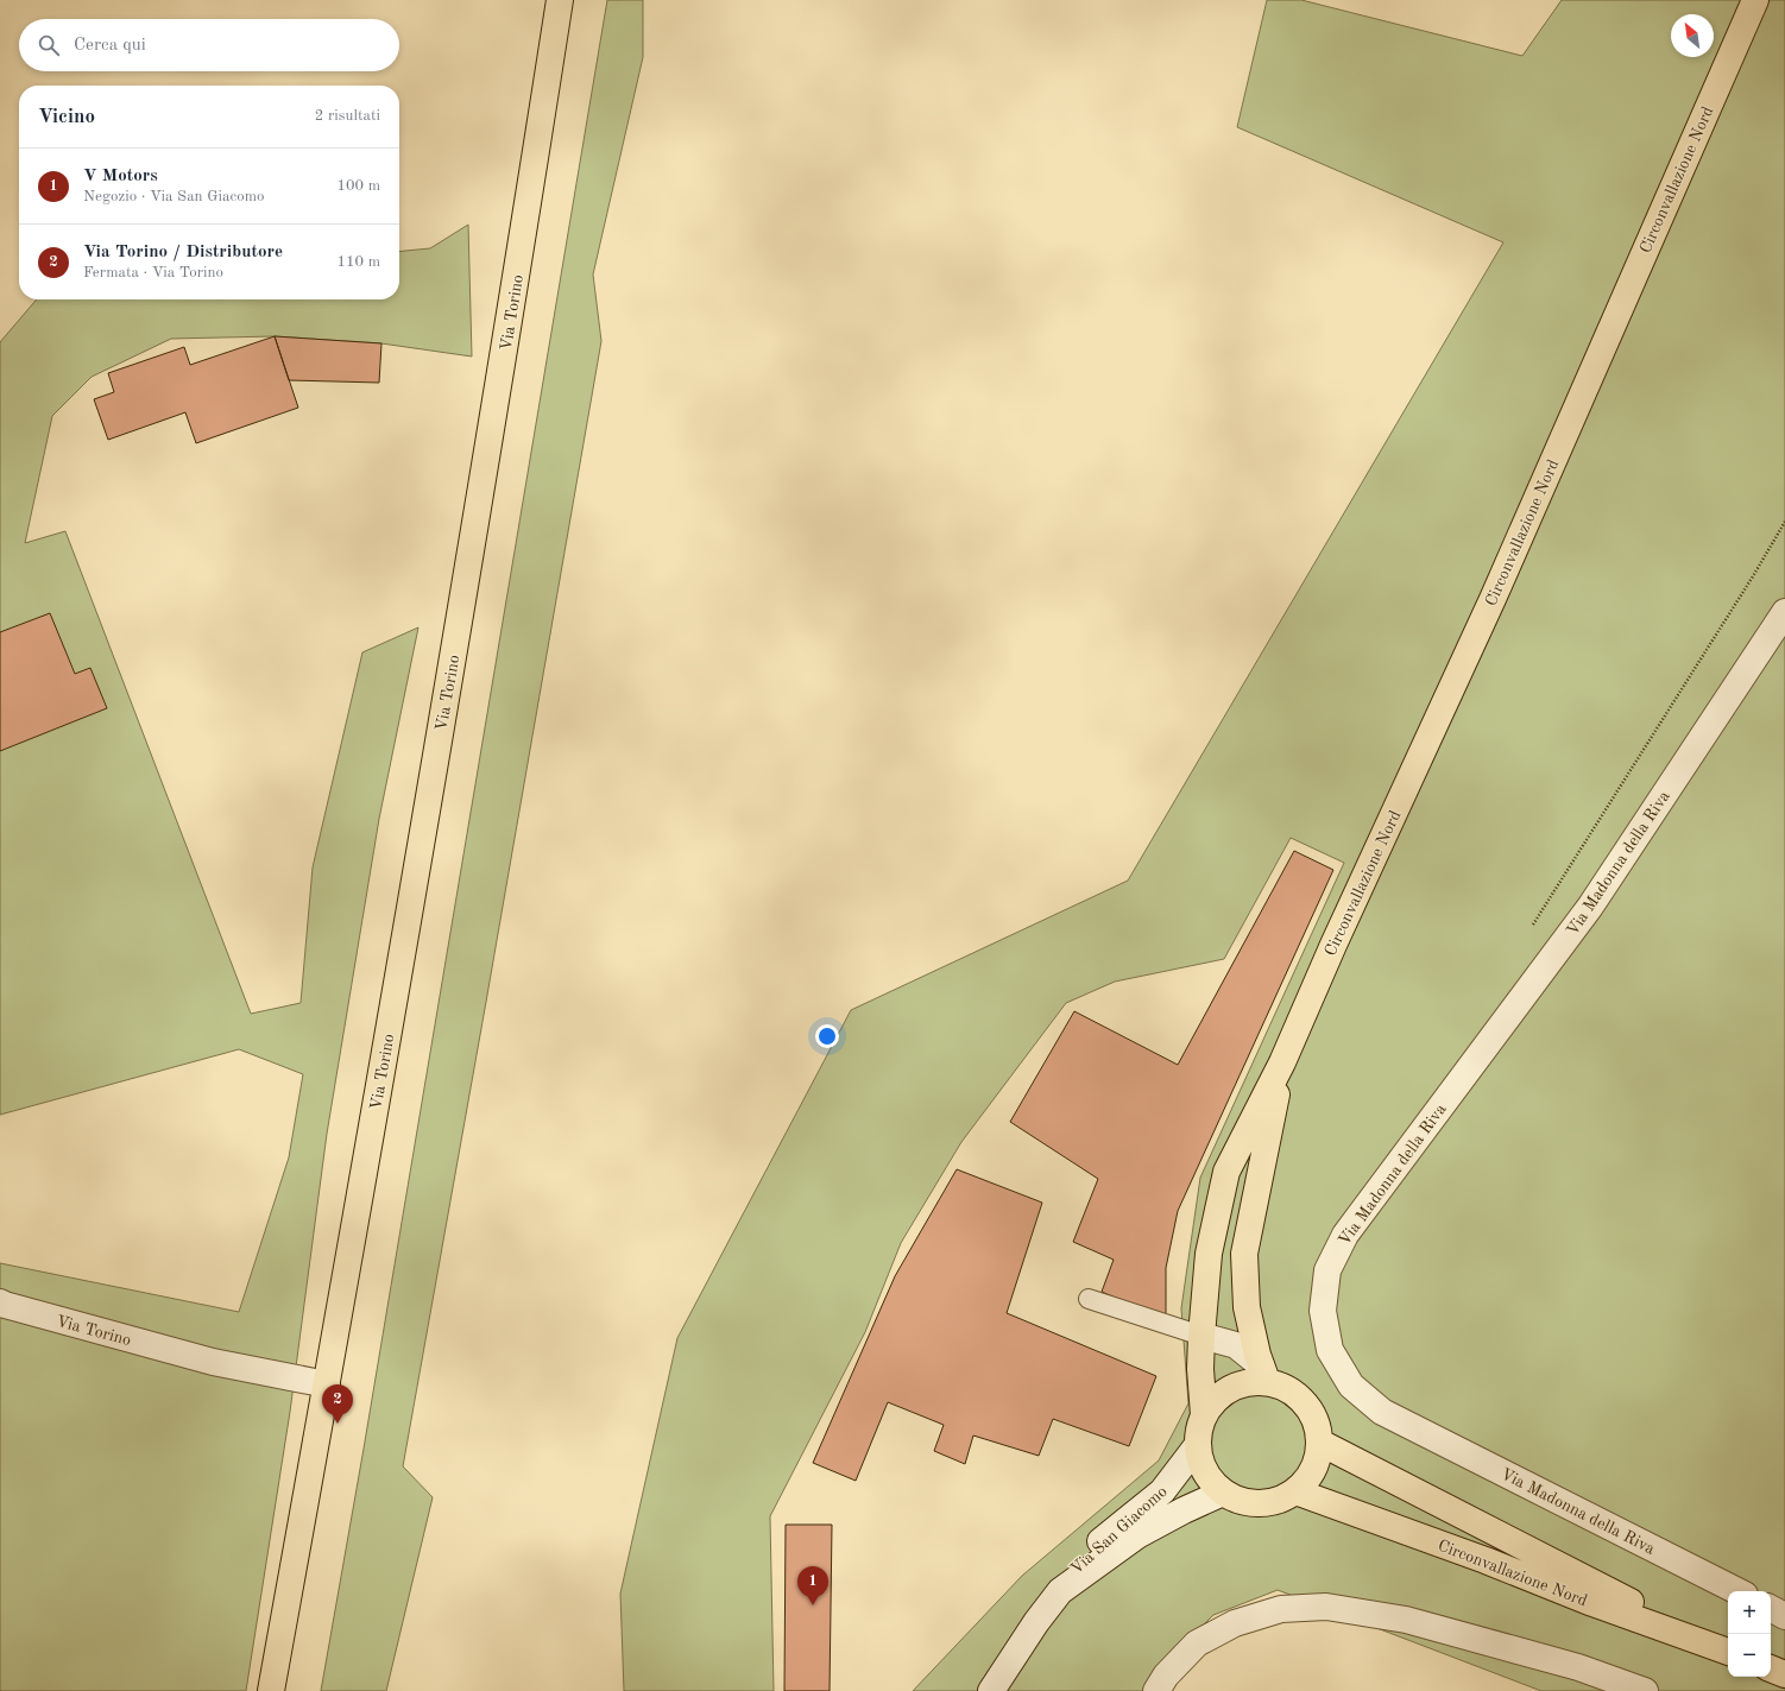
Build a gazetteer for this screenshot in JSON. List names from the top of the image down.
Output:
{
  "streets": {
    "main road": ["Circonvallazione Nord", "Via Torino"],
    "street": ["Via Madonna della Riva", "Via San Giacomo"]
  },
  "crossings": [
    ["Circonvallazione Nord", "Via San Giacomo"]
  ],
  "north": "top left",
  "page": {
    "search": "Cerca qui",
    "heading": ["Vicino", "2 risultati"],
    "list": [
      {
        "mark": "1",
        "name": "V Motors",
        "note": "Negozio · Via San Giacomo",
        "value": "100 m"
      },
      {
        "mark": "2",
        "name": "Via Torino / Distributore",
        "note": "Fermata · Via Torino",
        "value": "110 m"
      }
    ],
    "pins": ["2", "1"],
    "map_buttons": ["+", "−"]
  }
}
